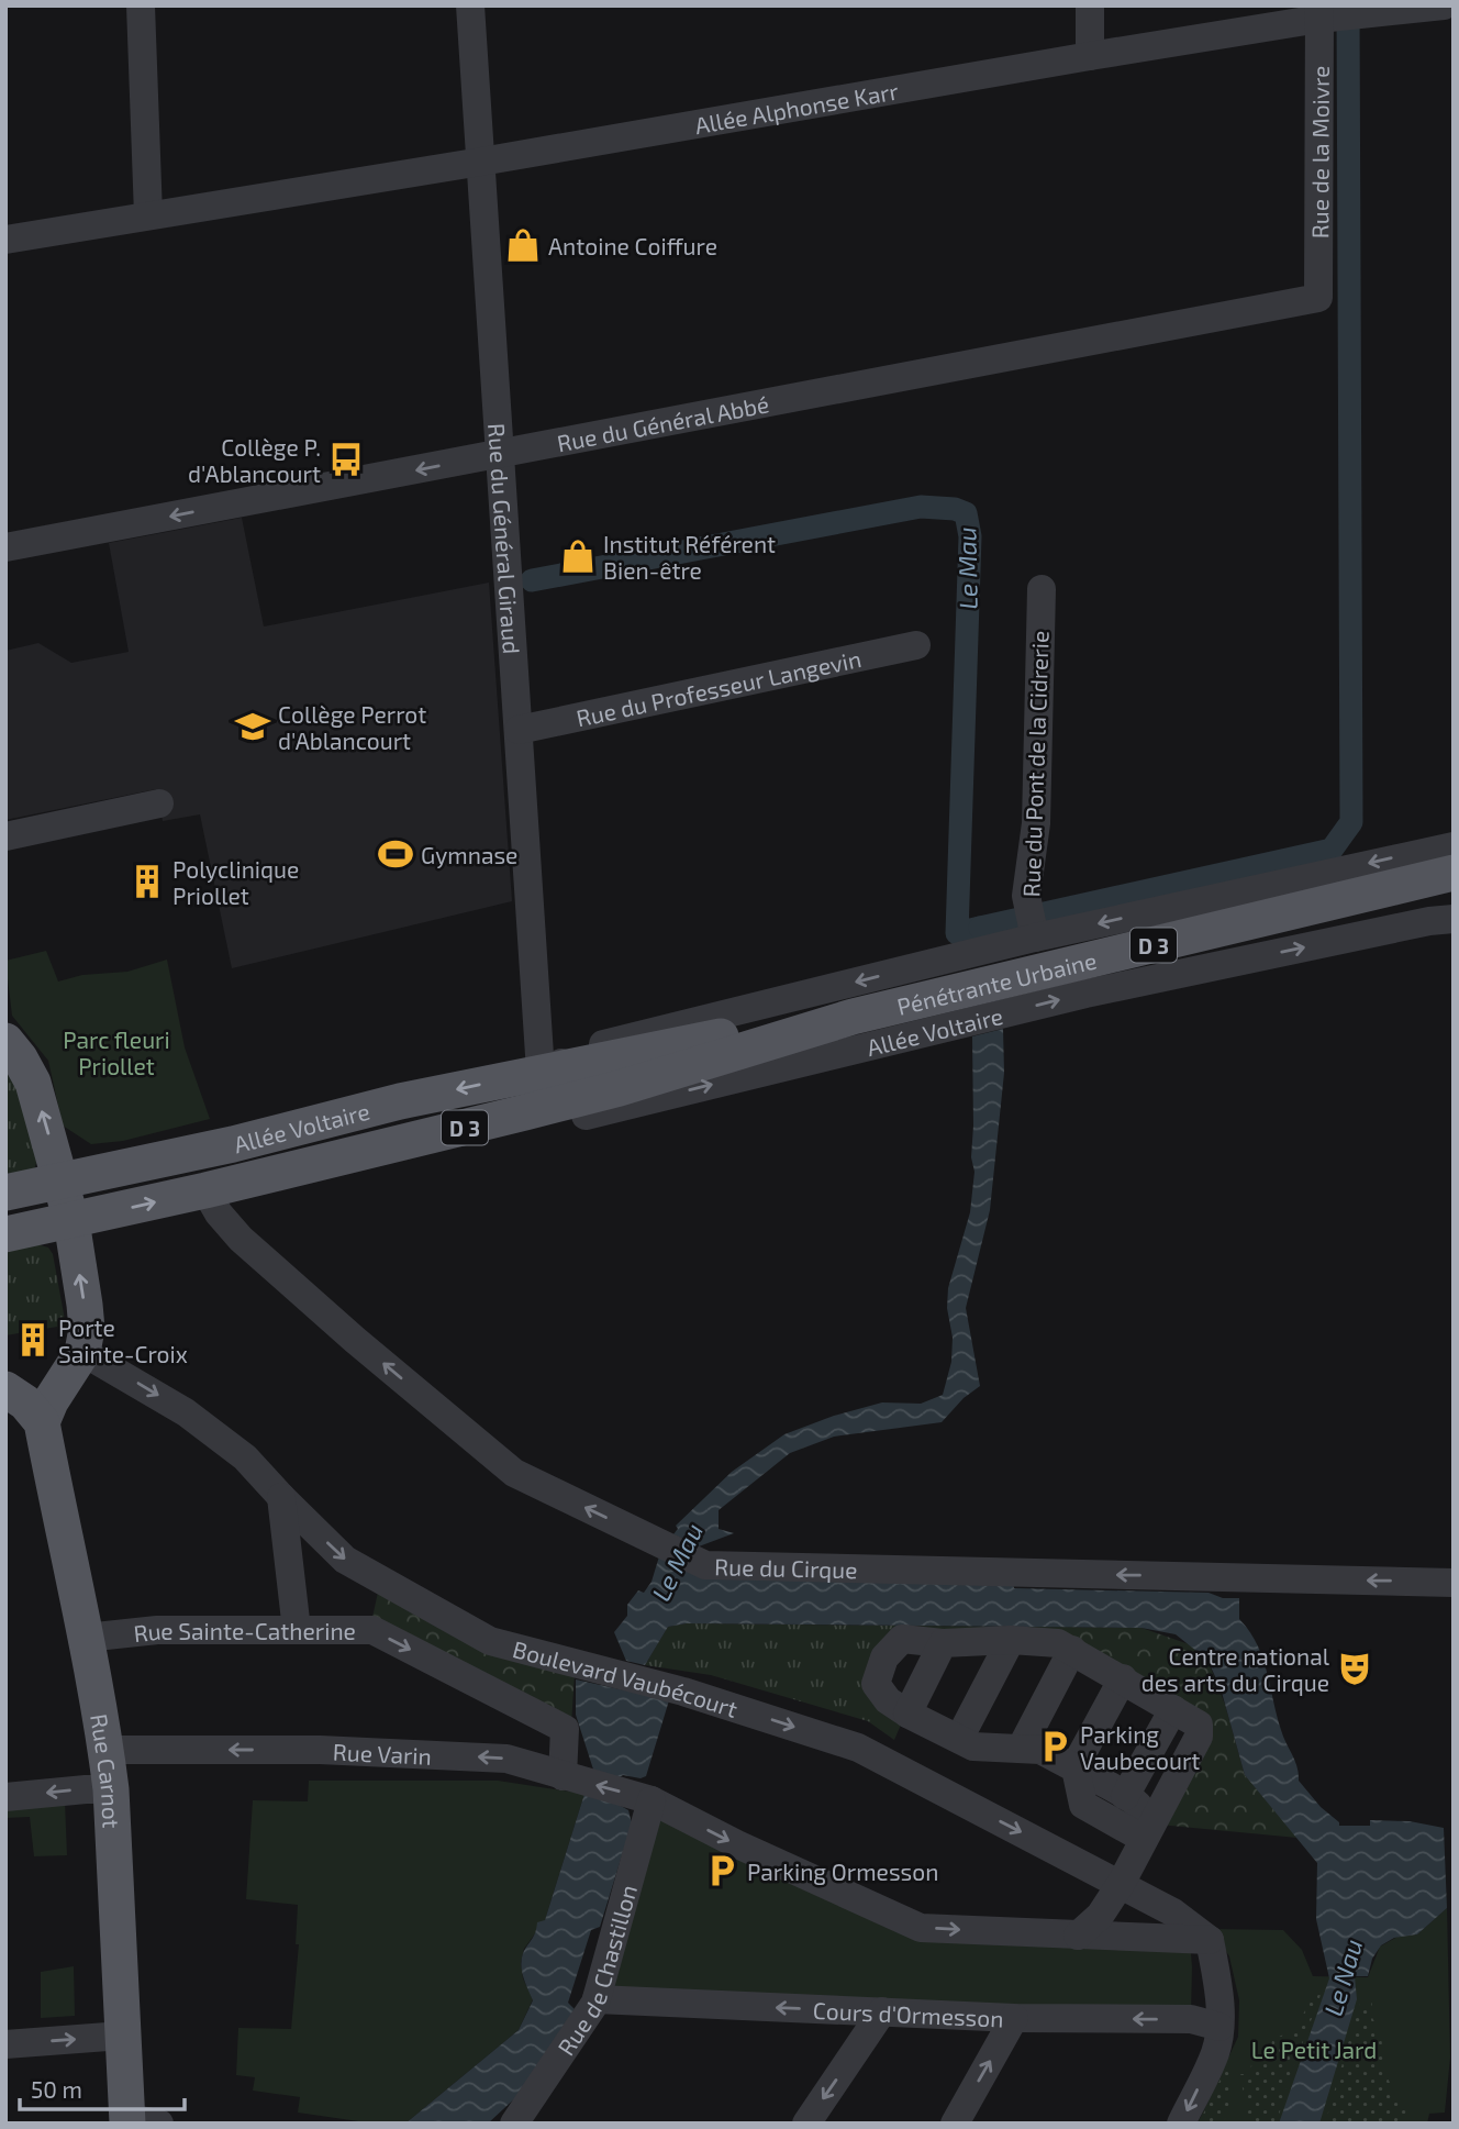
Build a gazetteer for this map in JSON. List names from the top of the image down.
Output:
{
  "streets": {
    "main road": [
      "D 3",
      "Pénétrante Urbaine",
      "Allée Voltaire",
      "Rue Carnot"
    ],
    "street": [
      "Allée Alphonse Karr",
      "Rue de la Moivre",
      "Rue du Général Abbé",
      "Rue du Général Giraud",
      "Rue du Professeur Langevin",
      "Rue du Pont de la Cidrerie",
      "Rue du Cirque",
      "Rue Sainte-Catherine",
      "Boulevard Vaubécourt",
      "Rue Varin",
      "Rue de Chastillon",
      "Cours d'Ormesson"
    ]
  },
  "crossings": [
    ["Allée Alphonse Karr", "Rue de la Moivre"],
    ["Allée Alphonse Karr", "Rue du Général Giraud"],
    ["Rue de la Moivre", "Rue du Général Abbé"],
    ["Rue du Général Abbé", "Rue du Général Giraud"],
    ["Rue du Général Giraud", "Rue du Professeur Langevin"],
    ["Rue du Général Giraud", "Allée Voltaire"],
    ["Rue du Pont de la Cidrerie", "Allée Voltaire"],
    ["D 3", "Allée Voltaire"],
    ["Pénétrante Urbaine", "Allée Voltaire"],
    ["Allée Voltaire", "Rue du Cirque"],
    ["Rue Sainte-Catherine", "Rue Varin"],
    ["Rue Sainte-Catherine", "Rue Carnot"],
    ["Rue Varin", "Rue Carnot"],
    ["Rue Varin", "Rue de Chastillon"],
    ["Rue de Chastillon", "Cours d'Ormesson"]
  ],
  "one_way": ["Rue du Général Abbé", "Rue Sainte-Catherine", "Rue Varin"],
  "water": ["Le Mau", "Le Nau"],
  "parks": ["Parc fleuri Priollet", "Le Petit Jard"],
  "places": {
    "shop": ["Antoine Coiffure", "Institut Référent Bien-être"],
    "bus stop": ["Collège P. d'Ablancourt"],
    "school or university": ["Collège Perrot d'Ablancourt"],
    "sports": ["Gymnase"],
    "building": ["Polyclinique Priollet", "Porte Sainte-Croix"],
    "theatre": ["Centre national des arts du Cirque"],
    "parking": ["Parking Vaubecourt", "Parking Ormesson"]
  },
  "scale_bar": "50 m"
}
